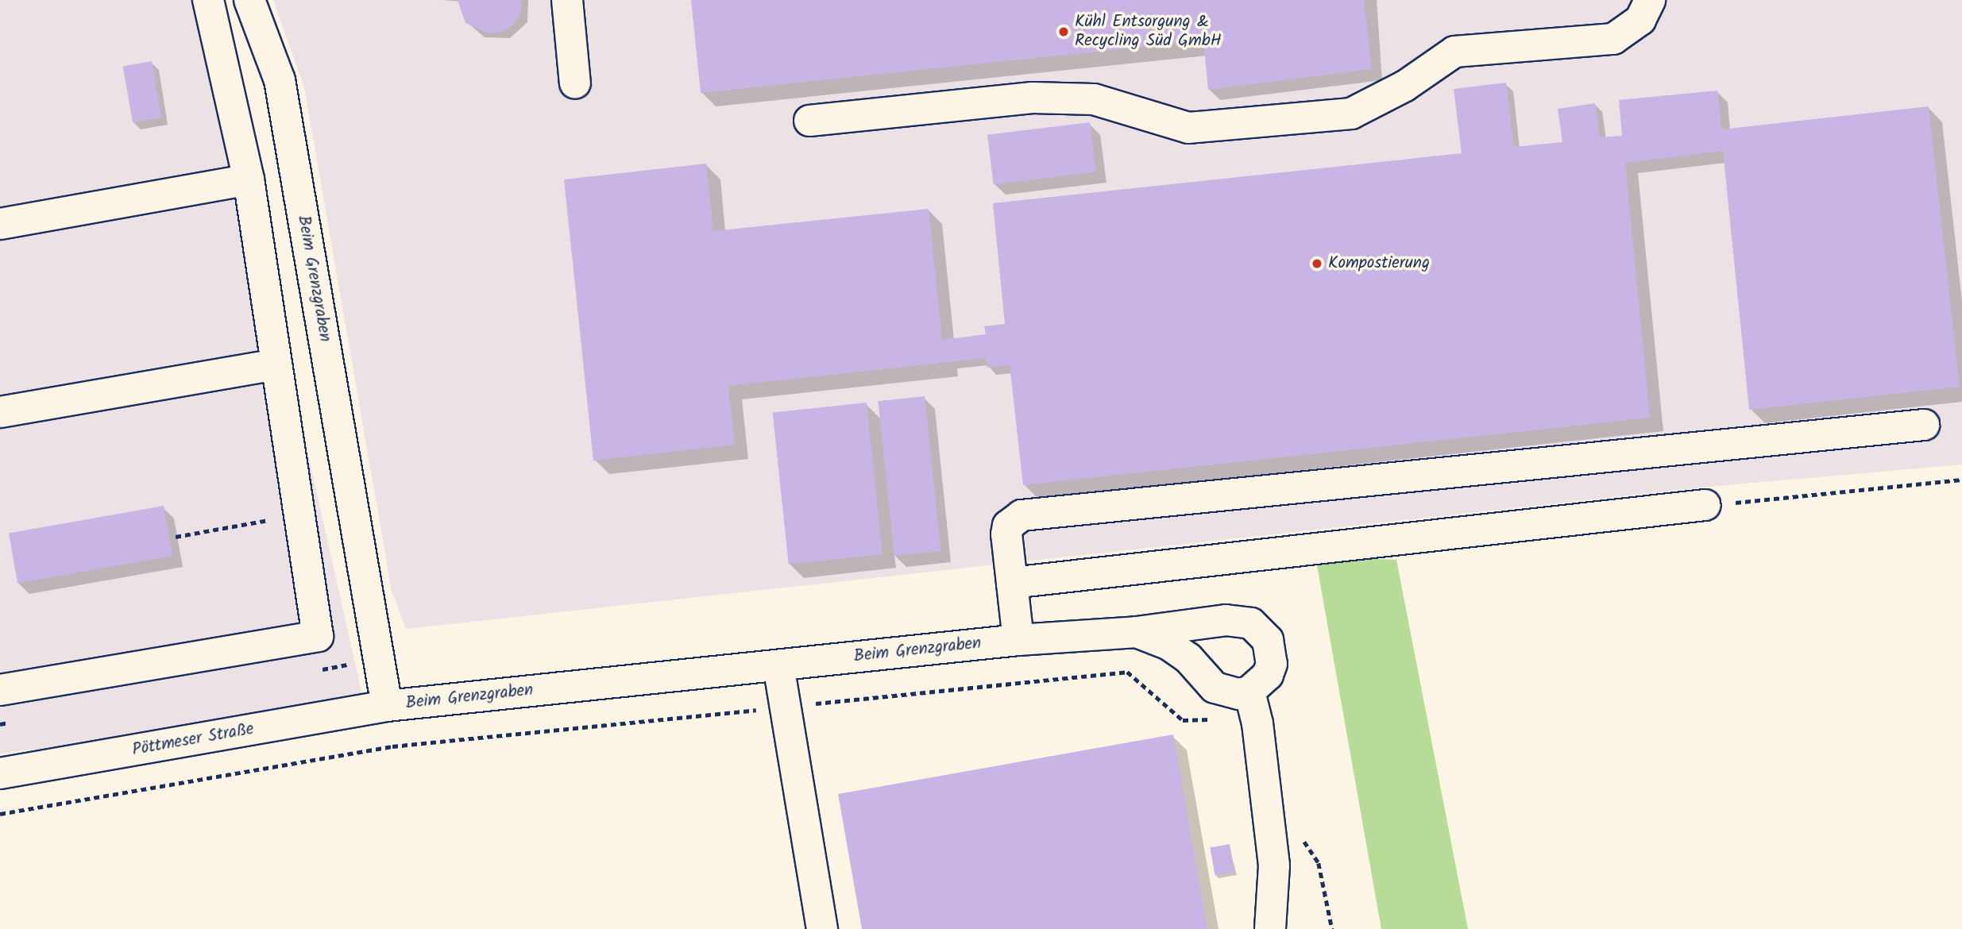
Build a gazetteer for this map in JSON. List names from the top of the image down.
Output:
{
  "streets": {
    "street": ["Beim Grenzgraben", "Pöttmeser Straße"]
  },
  "crossings": [
    ["Beim Grenzgraben", "Pöttmeser Straße"]
  ],
  "places": ["Kühl Entsorgung & Recycling Süd GmbH", "Kompostierung"]
}
